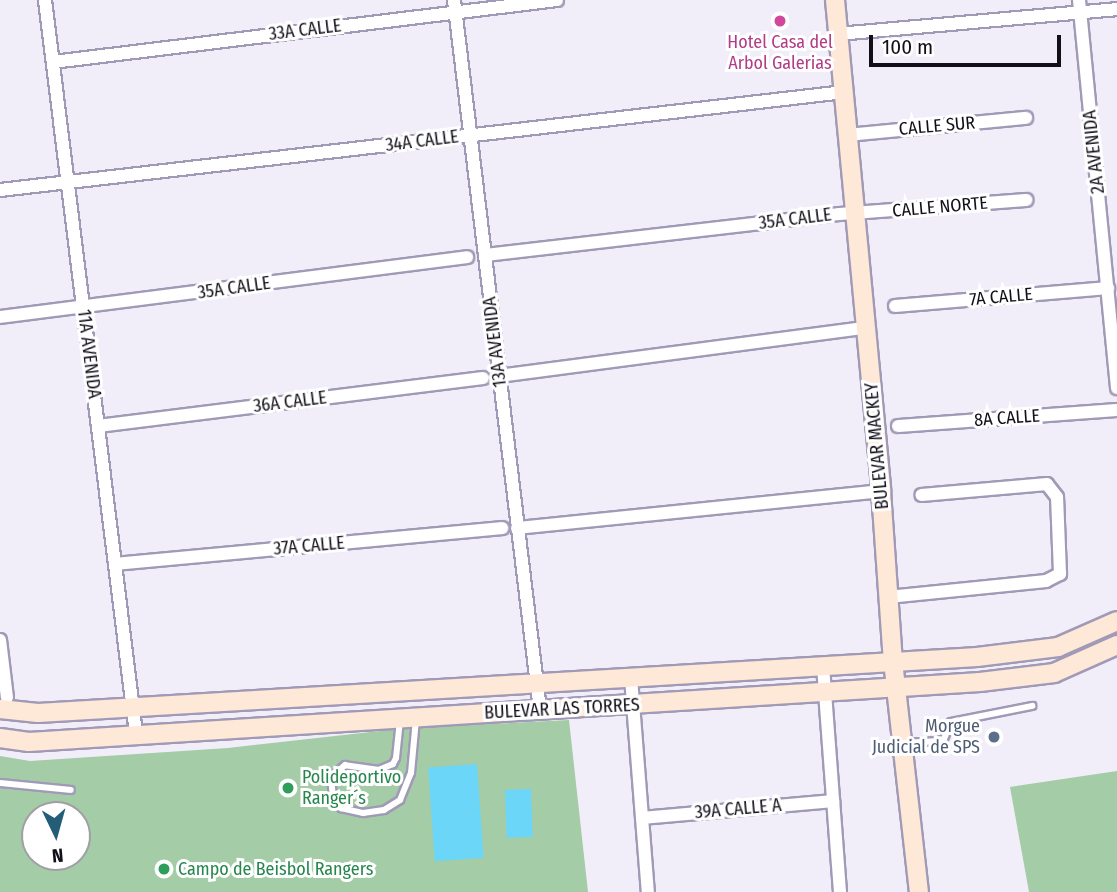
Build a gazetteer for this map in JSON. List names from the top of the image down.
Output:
{
  "streets": {
    "street": [
      "33A CALLE",
      "CALLE SUR",
      "34A CALLE",
      "2A AVENIDA",
      "CALLE NORTE",
      "35A CALLE",
      "7A CALLE",
      "13A AVENIDA",
      "11A AVENIDA",
      "36A CALLE",
      "8A CALLE",
      "BULEVAR MACKEY",
      "37A CALLE",
      "BULEVAR LAS TORRES",
      "39A CALLE A"
    ]
  },
  "crossings": [
    ["33A CALLE", "13A AVENIDA"],
    ["33A CALLE", "11A AVENIDA"],
    ["CALLE SUR", "BULEVAR MACKEY"],
    ["34A CALLE", "13A AVENIDA"],
    ["34A CALLE", "11A AVENIDA"],
    ["34A CALLE", "BULEVAR MACKEY"],
    ["2A AVENIDA", "7A CALLE"],
    ["CALLE NORTE", "35A CALLE"],
    ["CALLE NORTE", "BULEVAR MACKEY"],
    ["35A CALLE", "13A AVENIDA"],
    ["35A CALLE", "11A AVENIDA"],
    ["35A CALLE", "BULEVAR MACKEY"],
    ["13A AVENIDA", "BULEVAR LAS TORRES"],
    ["11A AVENIDA", "36A CALLE"],
    ["11A AVENIDA", "37A CALLE"],
    ["11A AVENIDA", "BULEVAR LAS TORRES"],
    ["BULEVAR MACKEY", "BULEVAR LAS TORRES"]
  ],
  "places": [
    "Hotel Casa del Arbol Galerias",
    "Morgue Judicial de SPS",
    "Polideportivo Ranger´s",
    "Campo de Beisbol Rangers"
  ],
  "scale_bar": "100 m",
  "north": "bottom"
}
